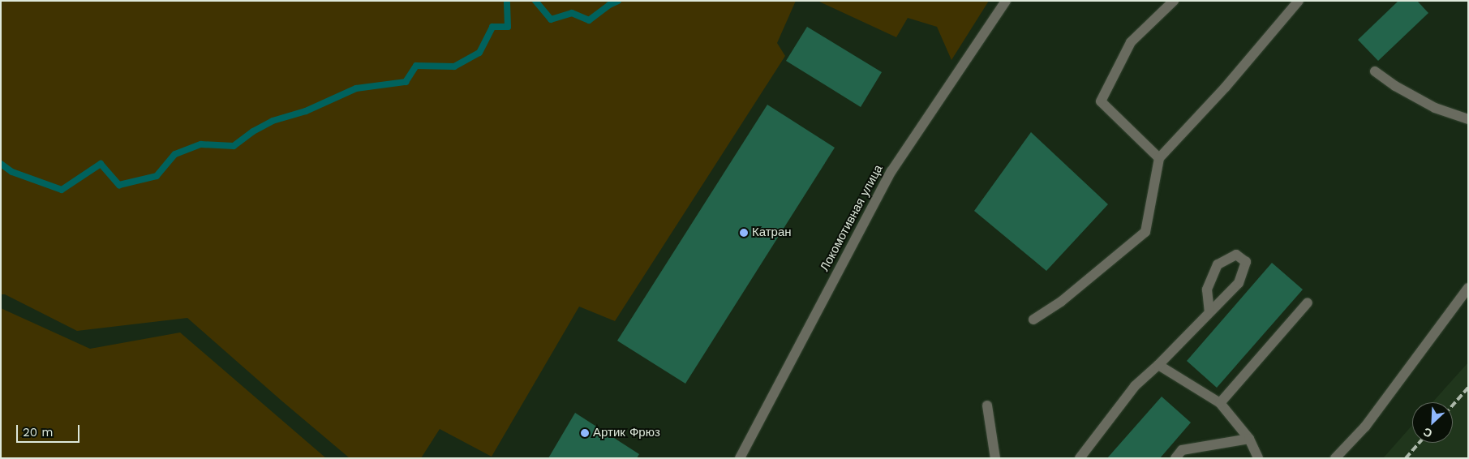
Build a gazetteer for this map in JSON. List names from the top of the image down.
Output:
{
  "streets": {
    "street": ["Локомотивная улица"]
  },
  "places": ["Катран", "Артик Фрюз"],
  "scale_bar": "20 m",
  "north": "bottom left"
}
